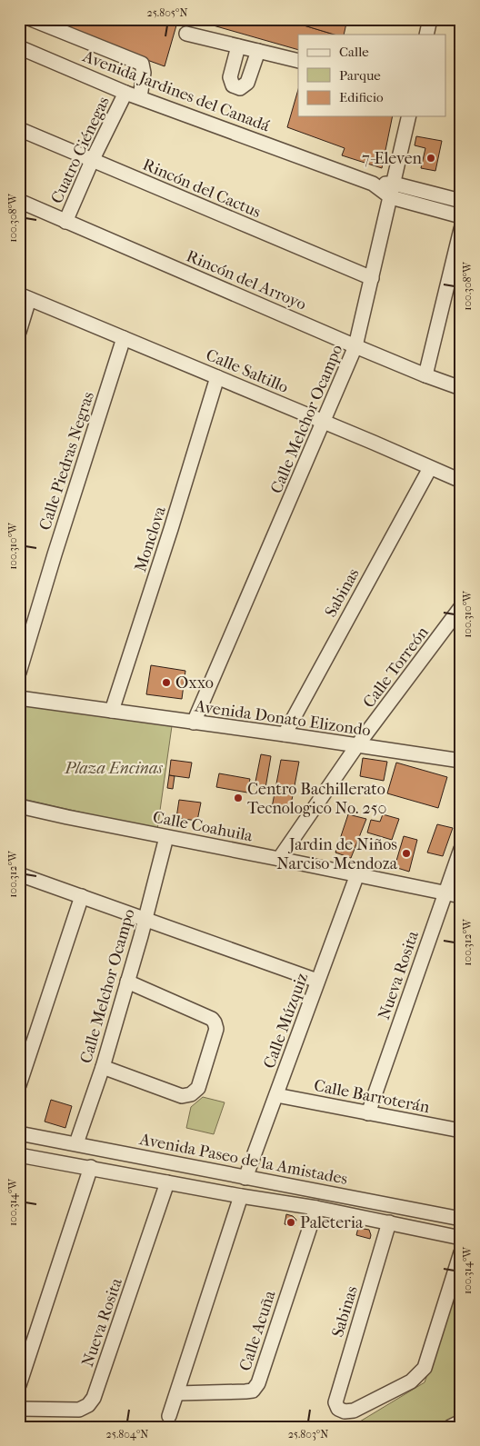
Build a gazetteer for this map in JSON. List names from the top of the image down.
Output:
{
  "streets": {
    "street": [
      "Avenida Jardines del Canadá",
      "Cuatro Ciénegas",
      "Rincón del Cactus",
      "Rincón del Arroyo",
      "Calle Saltillo",
      "Calle Melchor Ocampo",
      "Calle Piedras Negras",
      "Monclova",
      "Sabinas",
      "Calle Torreón",
      "Avenida Donato Elizondo",
      "Calle Coahuila",
      "Nueva Rosita",
      "Calle Múzquiz",
      "Calle Barroterán",
      "Avenida Paseo de la Amistades",
      "Calle Acuña"
    ]
  },
  "crossings": [
    ["Avenida Jardines del Canadá", "Cuatro Ciénegas"],
    ["Avenida Jardines del Canadá", "Calle Melchor Ocampo"],
    ["Cuatro Ciénegas", "Rincón del Cactus"],
    ["Cuatro Ciénegas", "Rincón del Arroyo"],
    ["Rincón del Cactus", "Calle Melchor Ocampo"],
    ["Rincón del Arroyo", "Calle Melchor Ocampo"],
    ["Calle Saltillo", "Calle Melchor Ocampo"],
    ["Calle Saltillo", "Calle Piedras Negras"],
    ["Calle Saltillo", "Monclova"],
    ["Calle Saltillo", "Sabinas"],
    ["Calle Melchor Ocampo", "Avenida Donato Elizondo"],
    ["Calle Melchor Ocampo", "Calle Coahuila"],
    ["Calle Melchor Ocampo", "Avenida Paseo de la Amistades"],
    ["Monclova", "Avenida Donato Elizondo"],
    ["Sabinas", "Avenida Donato Elizondo"],
    ["Calle Torreón", "Avenida Donato Elizondo"],
    ["Calle Torreón", "Calle Coahuila"],
    ["Calle Coahuila", "Nueva Rosita"],
    ["Calle Coahuila", "Calle Múzquiz"],
    ["Nueva Rosita", "Calle Barroterán"],
    ["Calle Múzquiz", "Calle Barroterán"],
    ["Calle Múzquiz", "Avenida Paseo de la Amistades"]
  ],
  "parks": ["Plaza Encinas"],
  "places": [
    "7-Eleven",
    "Oxxo",
    "Centro Bachillerato Tecnologico No. 250",
    "Jardin de Niños Narciso Mendoza",
    "Paleteria"
  ],
  "legend": ["Calle", "Parque", "Edificio"],
  "coordinates": [
    "25.805°N",
    "100.308°W",
    "100.310°W",
    "100.312°W",
    "100.314°W",
    "25.804°N",
    "25.803°N"
  ]
}
